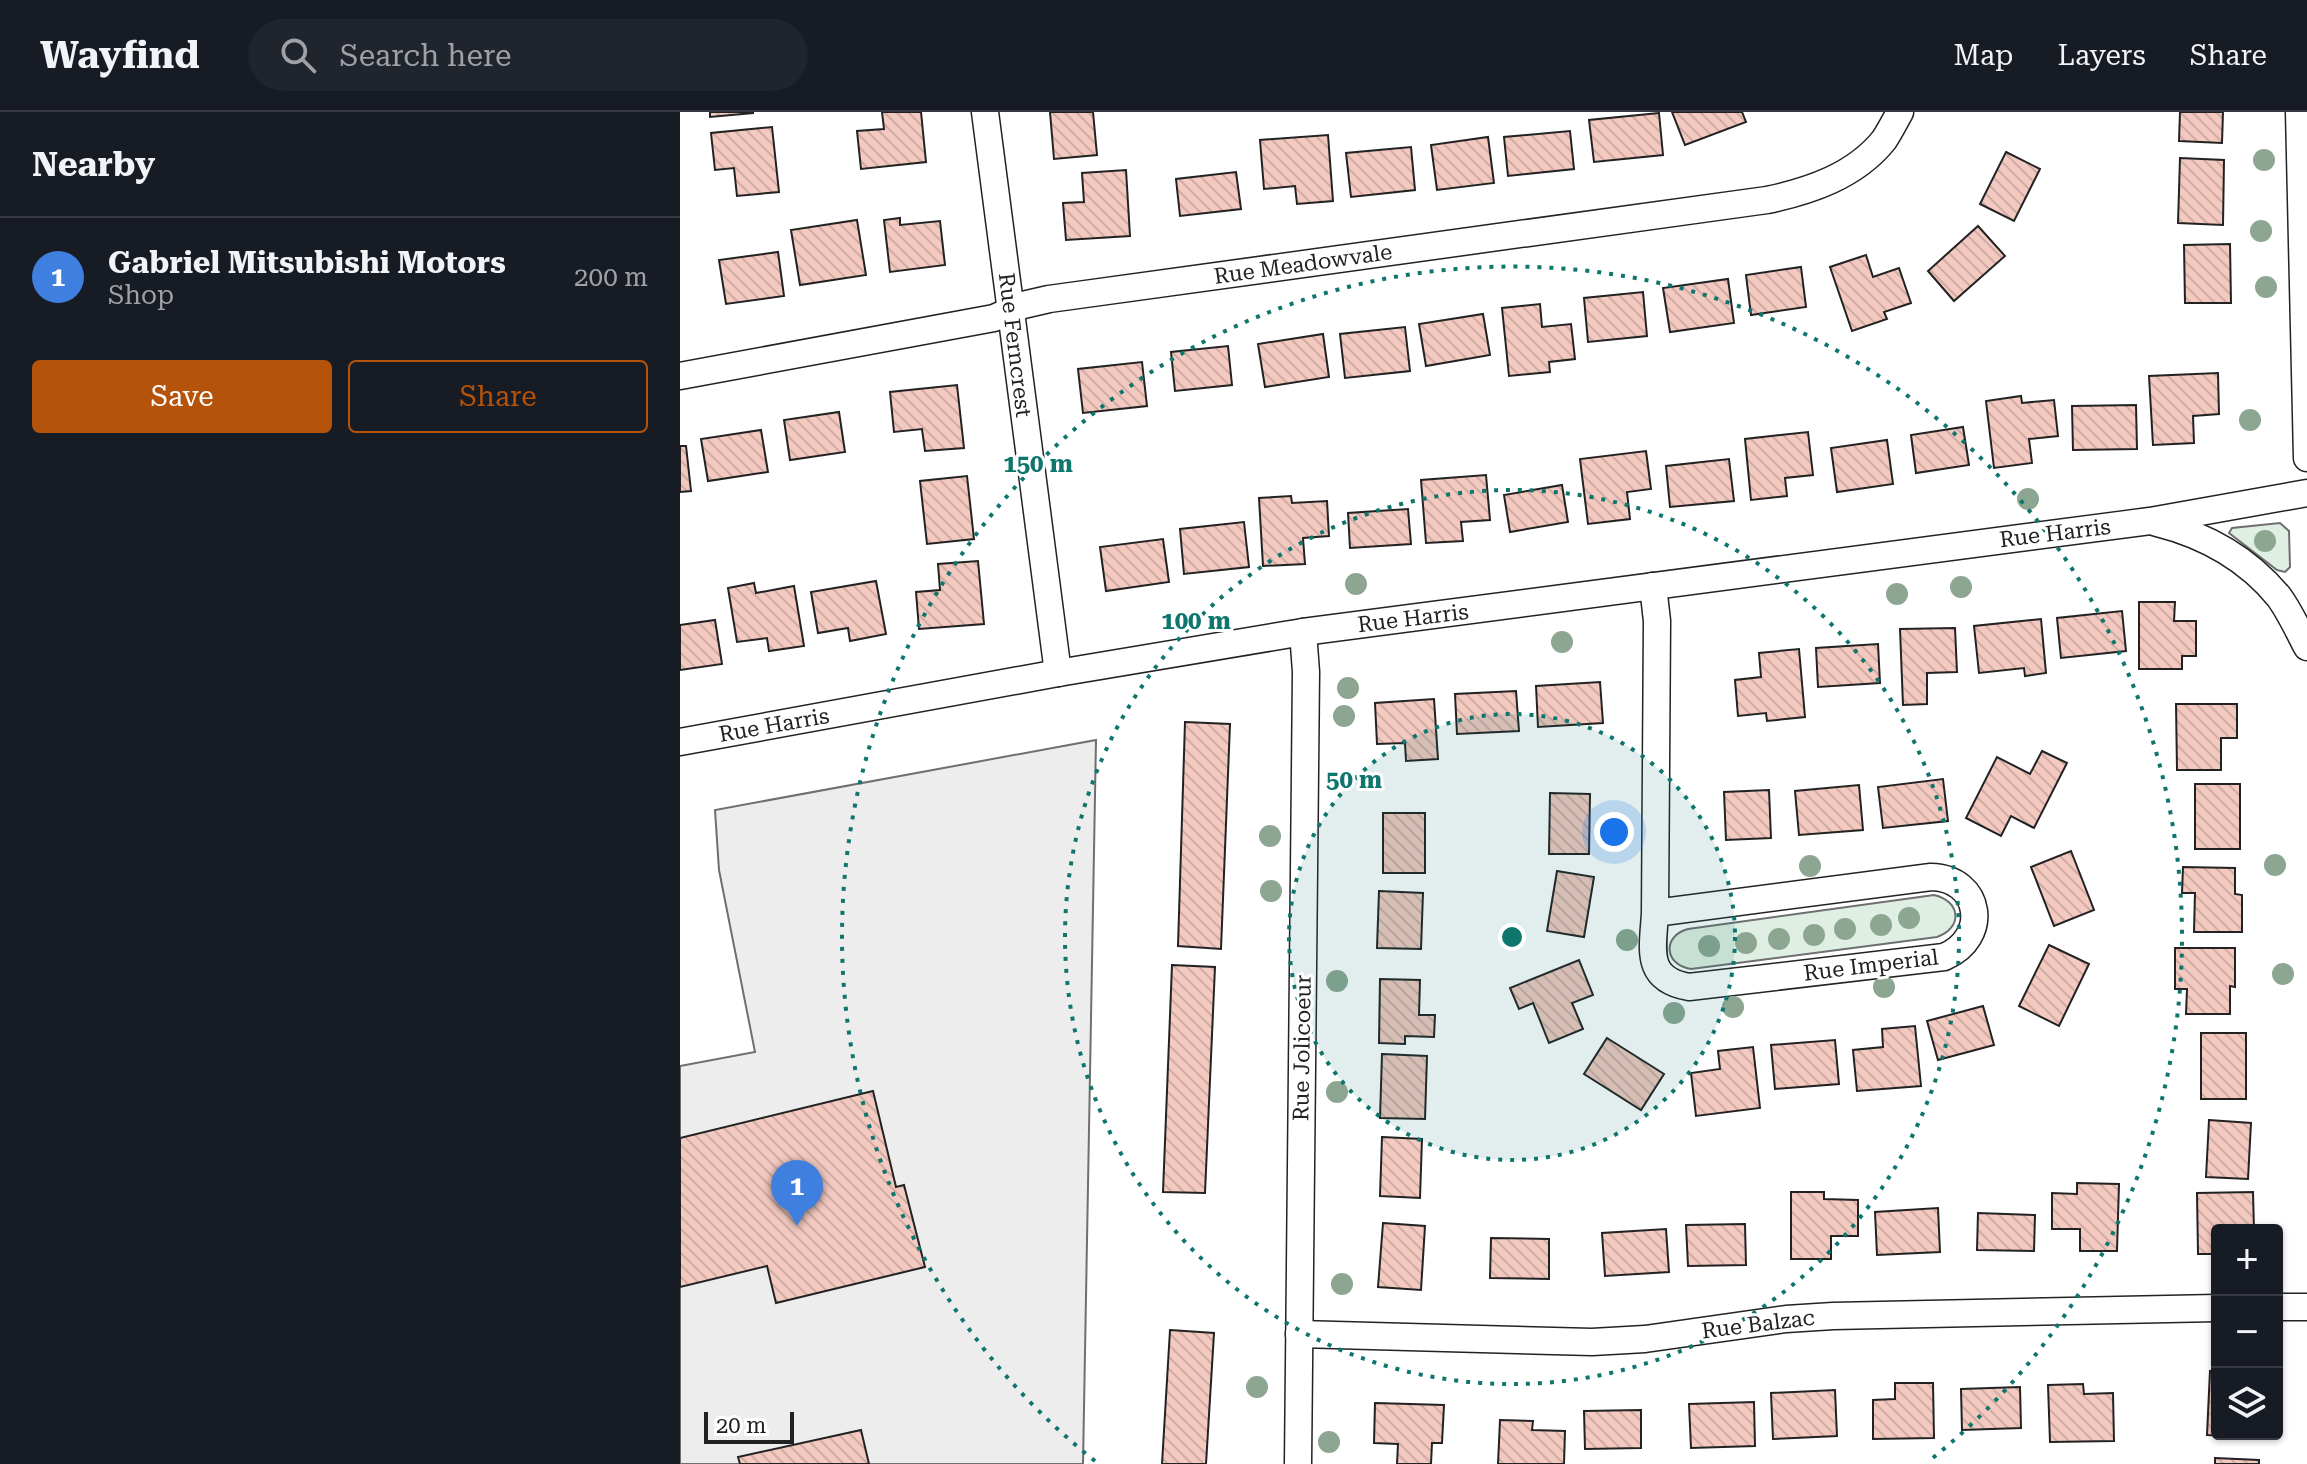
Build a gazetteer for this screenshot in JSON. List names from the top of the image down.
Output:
{
  "streets": {
    "street": [
      "Rue Meadowvale",
      "Rue Ferncrest",
      "Rue Harris",
      "Rue Imperial",
      "Rue Jolicoeur",
      "Rue Balzac"
    ]
  },
  "crossings": [
    ["Rue Meadowvale", "Rue Ferncrest"],
    ["Rue Ferncrest", "Rue Harris"],
    ["Rue Harris", "Rue Imperial"],
    ["Rue Harris", "Rue Jolicoeur"],
    ["Rue Jolicoeur", "Rue Balzac"]
  ],
  "scale_bar": "20 m",
  "page": {
    "header": "Wayfind",
    "search": "Search here",
    "nav": ["Map", "Layers", "Share"],
    "heading": "Nearby",
    "list": [
      {
        "mark": "1",
        "name": "Gabriel Mitsubishi Motors",
        "note": "Shop",
        "value": "200 m"
      }
    ],
    "buttons": ["Save", "Share"],
    "pins": "1",
    "map_buttons": ["+", "−"],
    "scale": "20 m"
  },
  "rings": ["150 m", "100 m", "50 m"]
}
